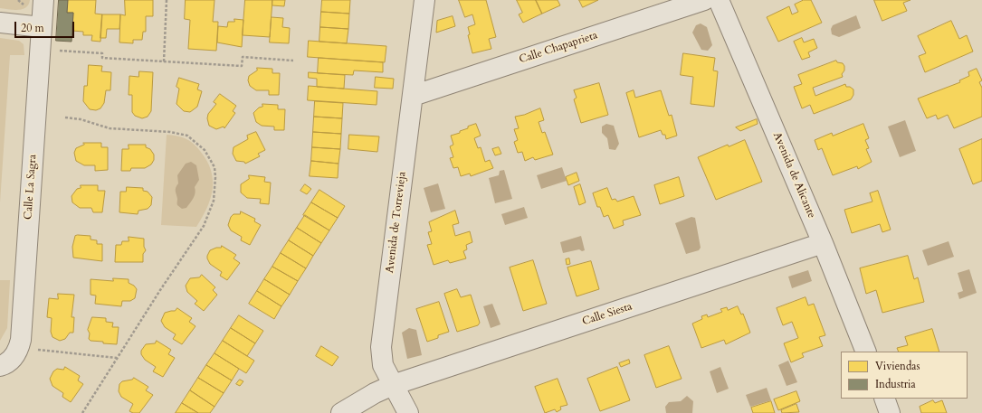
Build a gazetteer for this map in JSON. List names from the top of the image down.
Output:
{
  "streets": {
    "street": [
      "Calle Chapaprieta",
      "Avenida de Alicante",
      "Calle La Sagra",
      "Avenida de Torrevieja",
      "Calle Siesta"
    ]
  },
  "crossings": [
    ["Calle Chapaprieta", "Avenida de Torrevieja"],
    ["Avenida de Alicante", "Calle Siesta"],
    ["Avenida de Torrevieja", "Calle Siesta"]
  ],
  "legend": ["Viviendas", "Industria"],
  "scale_bar": "20 m"
}
